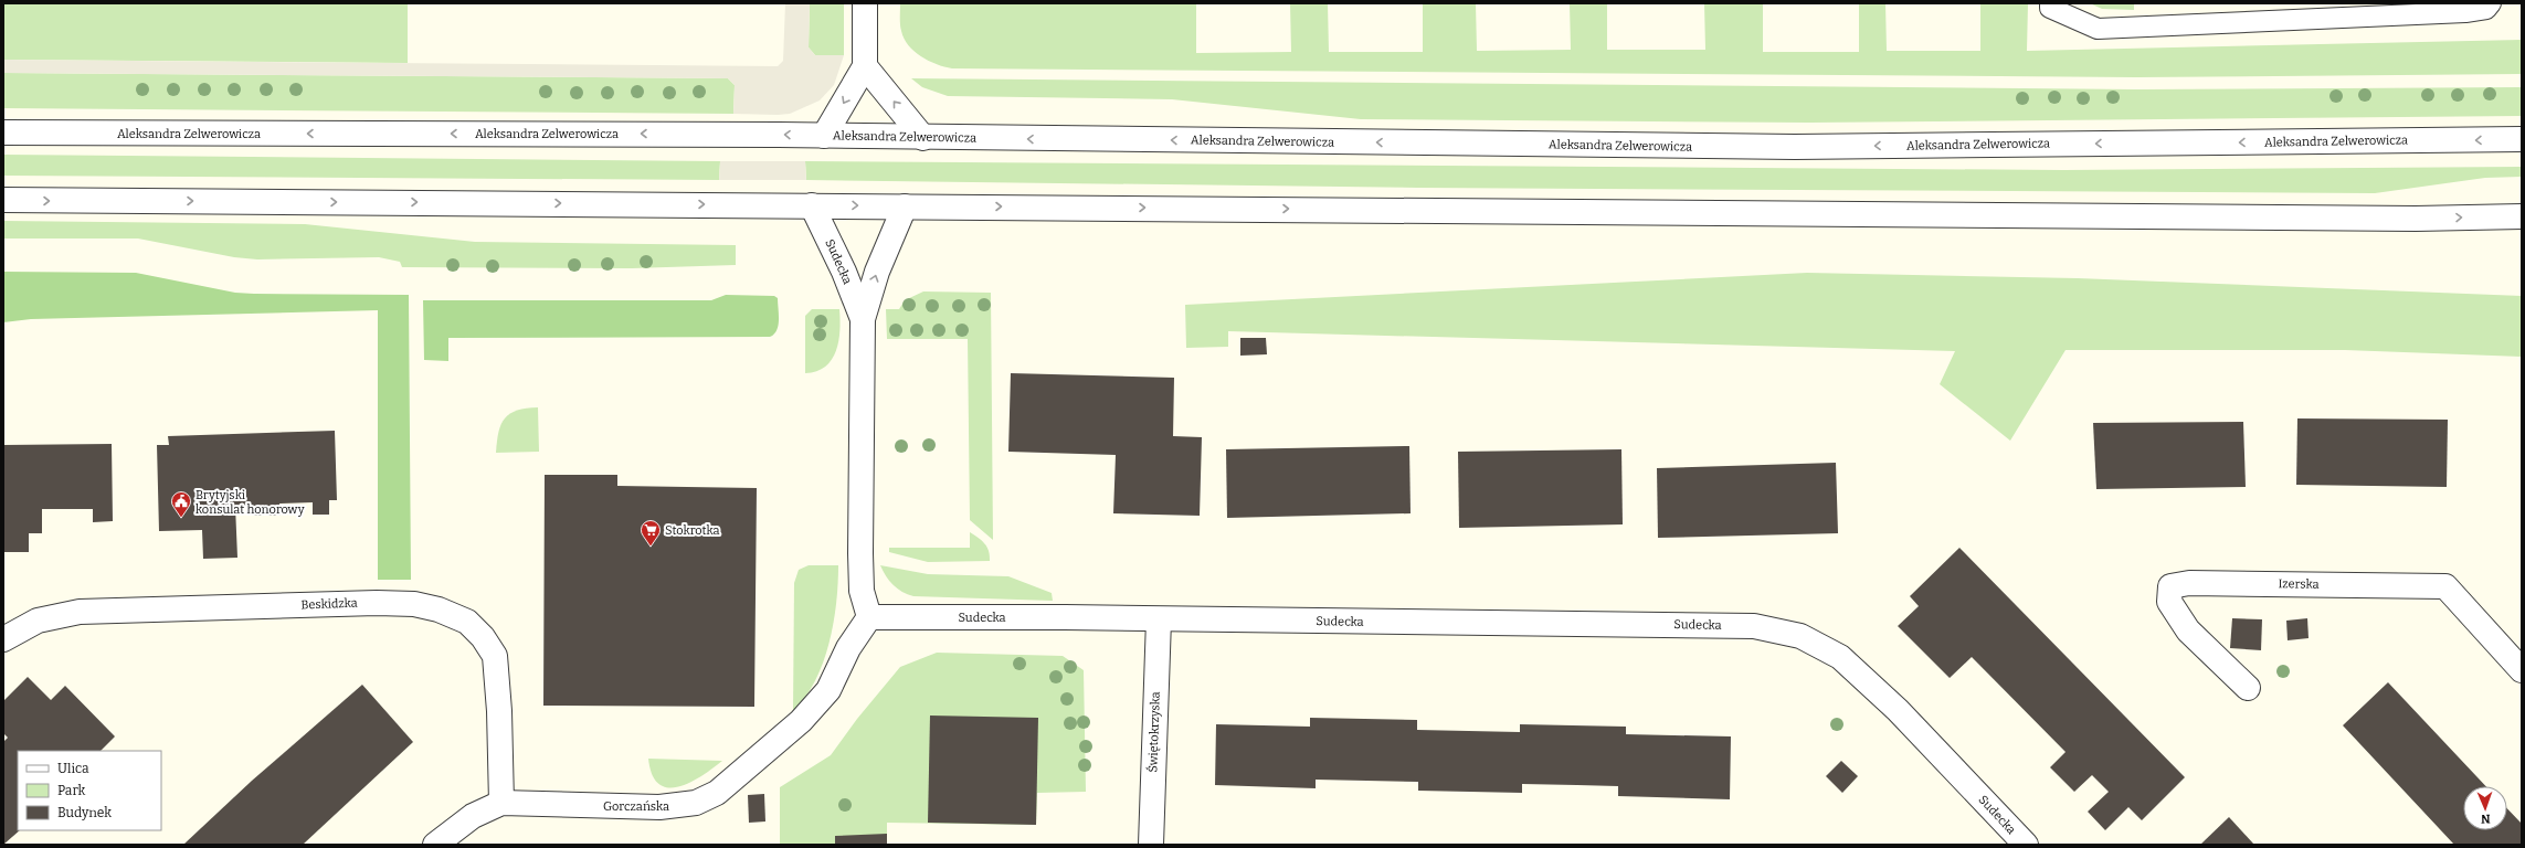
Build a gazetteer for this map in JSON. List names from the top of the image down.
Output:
{
  "streets": {
    "street": [
      "Aleksandra Zelwerowicza",
      "Sudecka",
      "Izerska",
      "Beskidzka",
      "Świętokrzyska",
      "Gorczańska"
    ]
  },
  "crossings": [
    ["Sudecka", "Świętokrzyska"],
    ["Sudecka", "Gorczańska"],
    ["Beskidzka", "Gorczańska"]
  ],
  "places": {
    "public building": ["Brytyjski konsulat honorowy"],
    "supermarket": ["Stokrotka"]
  },
  "legend": ["Ulica", "Park", "Budynek"],
  "north": "bottom"
}
